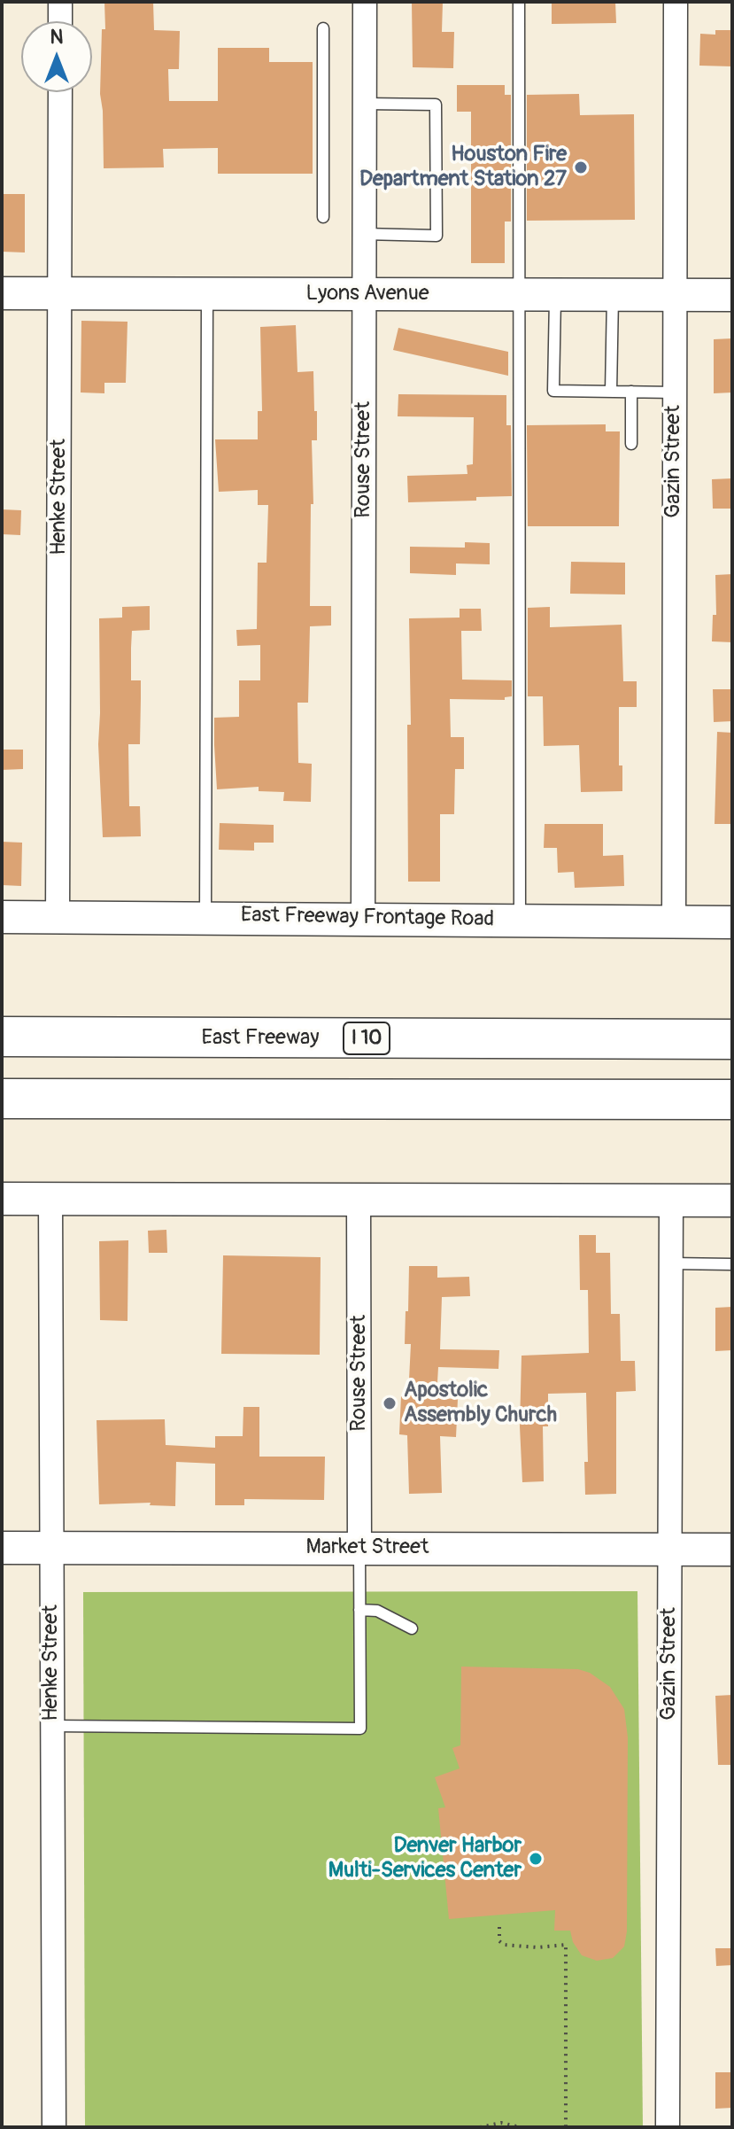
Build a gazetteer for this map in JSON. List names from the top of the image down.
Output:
{
  "streets": {
    "highway": ["East Freeway", "I 10"],
    "street": [
      "Lyons Avenue",
      "Rouse Street",
      "Gazin Street",
      "Henke Street",
      "East Freeway Frontage Road",
      "Market Street"
    ]
  },
  "crossings": [
    ["Lyons Avenue", "Rouse Street"],
    ["Lyons Avenue", "Gazin Street"],
    ["Lyons Avenue", "Henke Street"],
    ["Rouse Street", "East Freeway Frontage Road"],
    ["Rouse Street", "Market Street"],
    ["Gazin Street", "East Freeway Frontage Road"],
    ["Gazin Street", "Market Street"],
    ["Henke Street", "East Freeway Frontage Road"],
    ["Henke Street", "Market Street"]
  ],
  "places": ["Houston Fire Department Station 27", "Apostolic Assembly Church", "Denver Harbor Multi-Services Center"],
  "north": "top"
}
